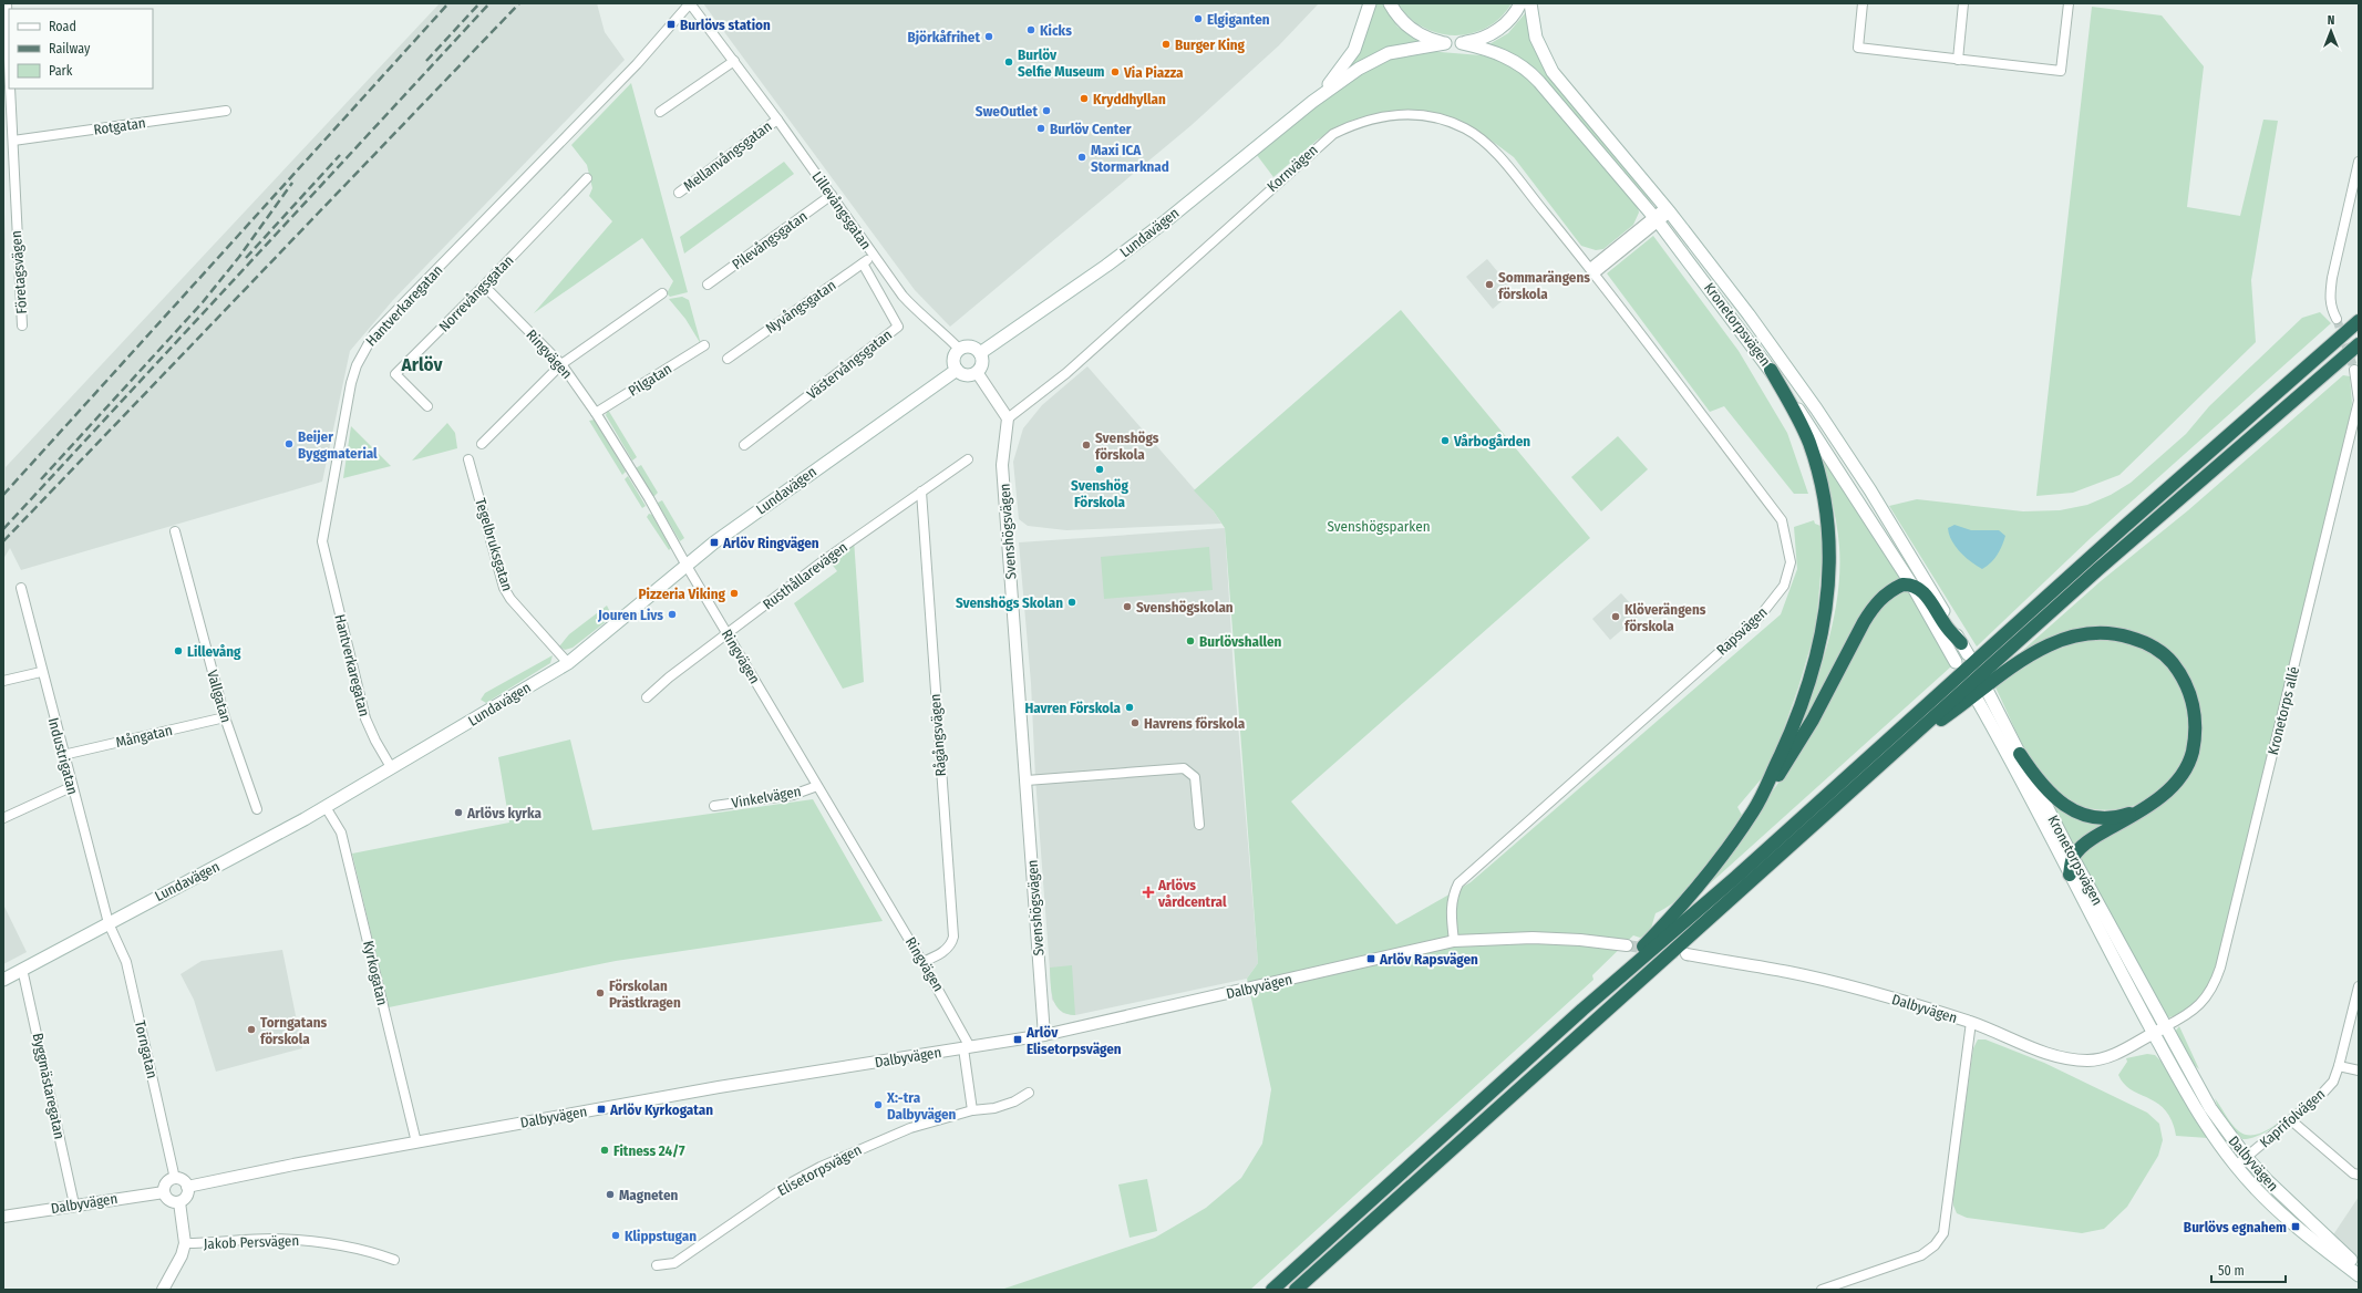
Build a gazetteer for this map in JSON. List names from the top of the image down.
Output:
{
  "streets": {
    "main road": ["Lundavägen", "Kronetorpsvägen", "Dalbyvägen"],
    "street": [
      "Rotgatan",
      "Mellanvångsgatan",
      "Kornvägen",
      "Lillevångsgatan",
      "Pilevångsgatan",
      "Företagsvägen",
      "Norrevångsgatan",
      "Hantverkaregatan",
      "Nyvångsgatan",
      "Ringvägen",
      "Västervångsgatan",
      "Pilgatan",
      "Svenshögsvägen",
      "Tegelbruksgatan",
      "Rusthållarevägen",
      "Rapsvägen",
      "Vallgatan",
      "Kronetorps allé",
      "Rågångsvägen",
      "Mångatan",
      "Industrigatan",
      "Vinkelvägen",
      "Kyrkogatan",
      "Torngatan",
      "Byggmästaregatan",
      "Kaprifolvägen",
      "Elisetorpsvägen",
      "Jakob Persvägen"
    ]
  },
  "crossings": [
    ["Rotgatan", "Företagsvägen"],
    ["Mellanvångsgatan", "Lillevångsgatan"],
    ["Kornvägen", "Svenshögsvägen"],
    ["Kornvägen", "Rapsvägen"],
    ["Lillevångsgatan", "Lundavägen"],
    ["Lillevångsgatan", "Pilevångsgatan"],
    ["Lillevångsgatan", "Hantverkaregatan"],
    ["Lillevångsgatan", "Nyvångsgatan"],
    ["Lundavägen", "Hantverkaregatan"],
    ["Lundavägen", "Kronetorpsvägen"],
    ["Lundavägen", "Ringvägen"],
    ["Lundavägen", "Tegelbruksgatan"],
    ["Lundavägen", "Industrigatan"],
    ["Lundavägen", "Kyrkogatan"],
    ["Lundavägen", "Torngatan"],
    ["Lundavägen", "Byggmästaregatan"],
    ["Norrevångsgatan", "Ringvägen"],
    ["Nyvångsgatan", "Västervångsgatan"],
    ["Kronetorpsvägen", "Kronetorps allé"],
    ["Kronetorpsvägen", "Dalbyvägen"],
    ["Ringvägen", "Pilgatan"],
    ["Ringvägen", "Rusthållarevägen"],
    ["Ringvägen", "Rågångsvägen"],
    ["Ringvägen", "Vinkelvägen"],
    ["Ringvägen", "Dalbyvägen"],
    ["Svenshögsvägen", "Dalbyvägen"],
    ["Rusthållarevägen", "Rågångsvägen"],
    ["Rapsvägen", "Dalbyvägen"],
    ["Vallgatan", "Mångatan"],
    ["Kronetorps allé", "Dalbyvägen"],
    ["Mångatan", "Industrigatan"],
    ["Industrigatan", "Torngatan"],
    ["Kyrkogatan", "Dalbyvägen"],
    ["Dalbyvägen", "Torngatan"],
    ["Dalbyvägen", "Byggmästaregatan"],
    ["Dalbyvägen", "Kaprifolvägen"]
  ],
  "districts": ["Arlöv"],
  "parks": ["Svenshögsparken"],
  "places": {
    "other": [
      "Elgiganten",
      "Kicks",
      "Björkåfrihet",
      "Burger King",
      "Burlöv Selfie Museum",
      "Via Piazza",
      "Kryddhyllan",
      "SweOutlet",
      "Burlöv Center",
      "Maxi ICA Stormarknad",
      "Sommarängens förskola",
      "Vårbogården",
      "Beijer Byggmaterial",
      "Svenshögs förskola",
      "Svenshög Förskola",
      "Pizzeria Viking",
      "Svenshögs Skolan",
      "Svenshögskolan",
      "Jouren Livs",
      "Klöverängens förskola",
      "Burlövshallen",
      "Lillevång",
      "Havren Förskola",
      "Havrens förskola",
      "Arlövs kyrka",
      "Förskolan Prästkragen",
      "Torngatans förskola",
      "X:-tra Dalbyvägen",
      "Fitness 24/7",
      "Magneten",
      "Klippstugan"
    ],
    "transit": [
      "Burlövs station",
      "Arlöv Ringvägen",
      "Arlöv Rapsvägen",
      "Arlöv Elisetorpsvägen",
      "Arlöv Kyrkogatan",
      "Burlövs egnahem"
    ],
    "health": ["Arlövs vårdcentral"]
  },
  "legend": ["Road", "Railway", "Park"],
  "scale_bar": "50 m",
  "north": "top"
}
